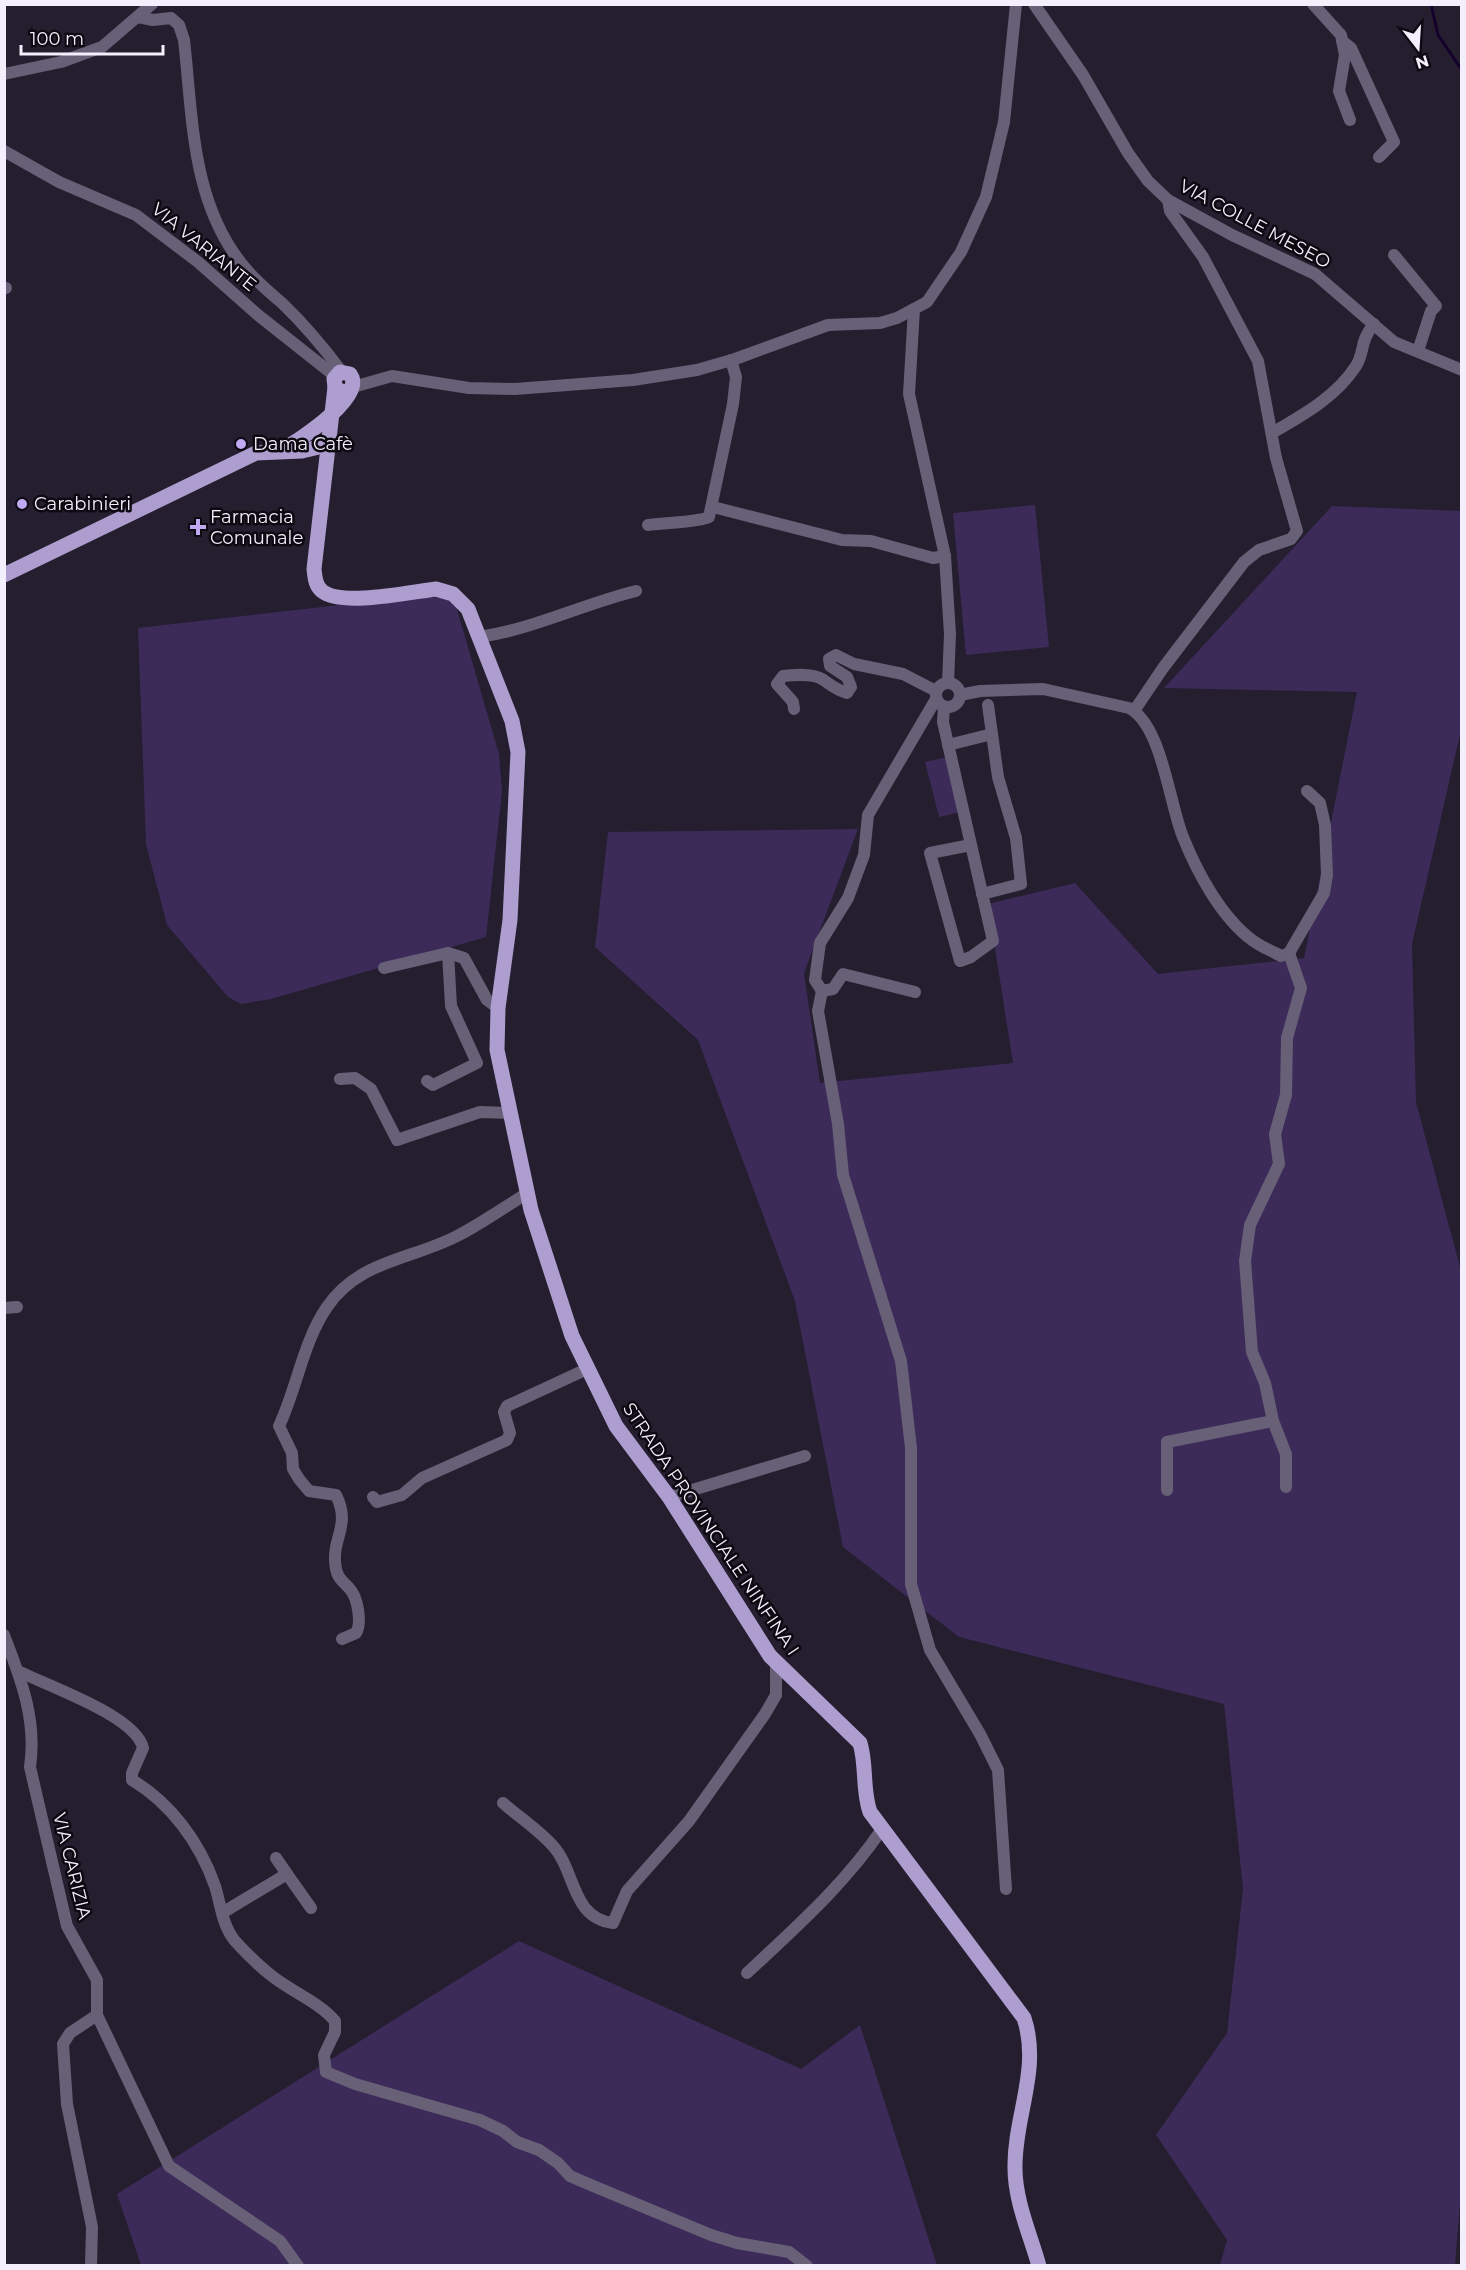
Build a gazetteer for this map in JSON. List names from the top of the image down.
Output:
{
  "streets": {
    "main road": ["STRADA PROVINCIALE NINFINA I"],
    "street": ["VIA COLLE MESEO", "VIA VARIANTE", "VIA CARIZIA"]
  },
  "places": {
    "other": ["Dama Cafè", "Carabinieri"],
    "health": ["Farmacia Comunale"]
  },
  "scale_bar": "100 m",
  "north": "bottom"
}
